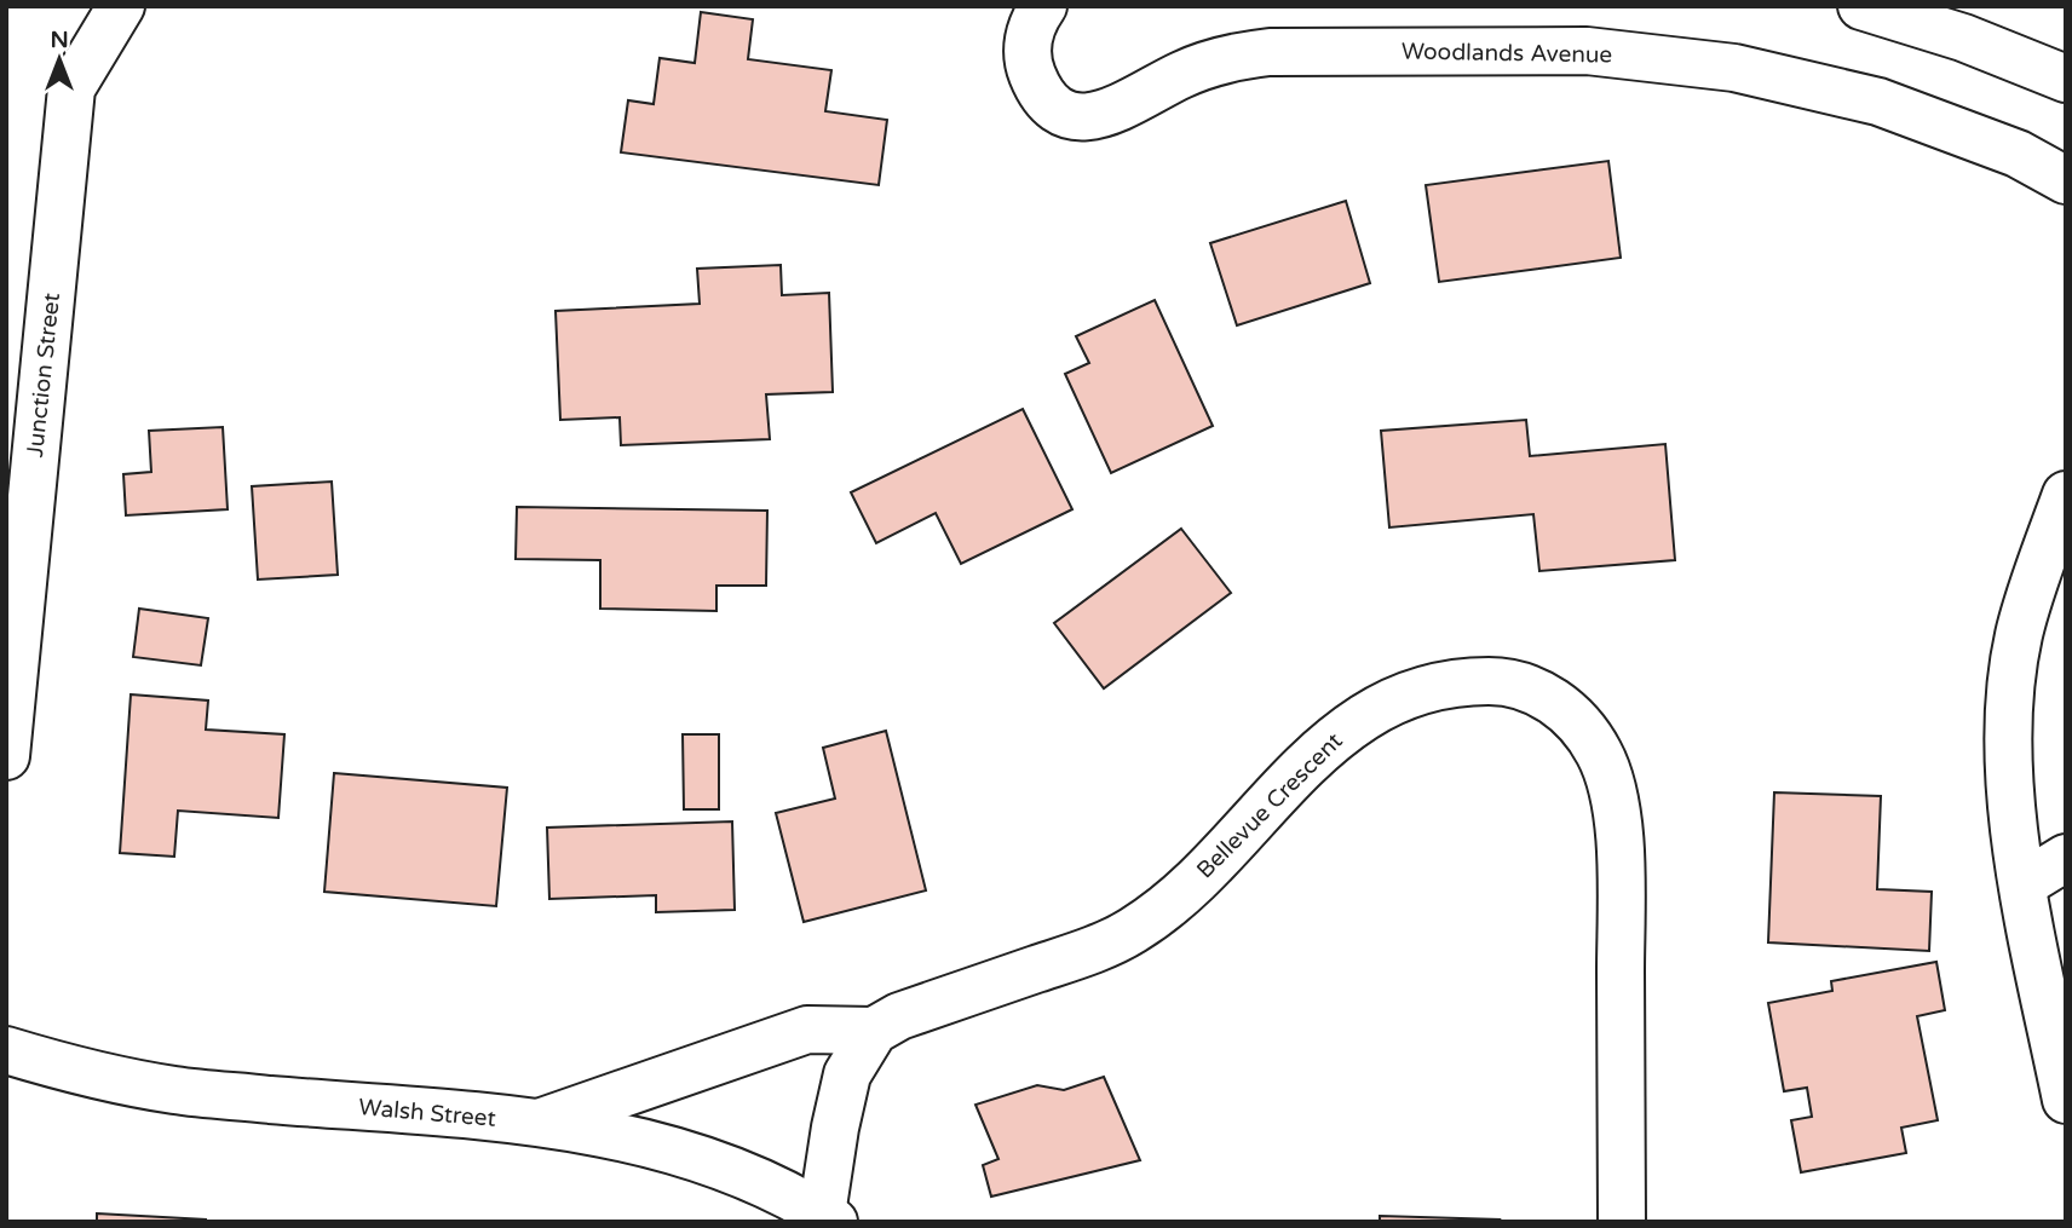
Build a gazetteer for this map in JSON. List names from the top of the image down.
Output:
{
  "streets": {
    "street": [
      "Woodlands Avenue",
      "Junction Street",
      "Bellevue Crescent",
      "Walsh Street"
    ]
  },
  "crossings": [
    ["Bellevue Crescent", "Walsh Street"]
  ],
  "north": "top"
}
